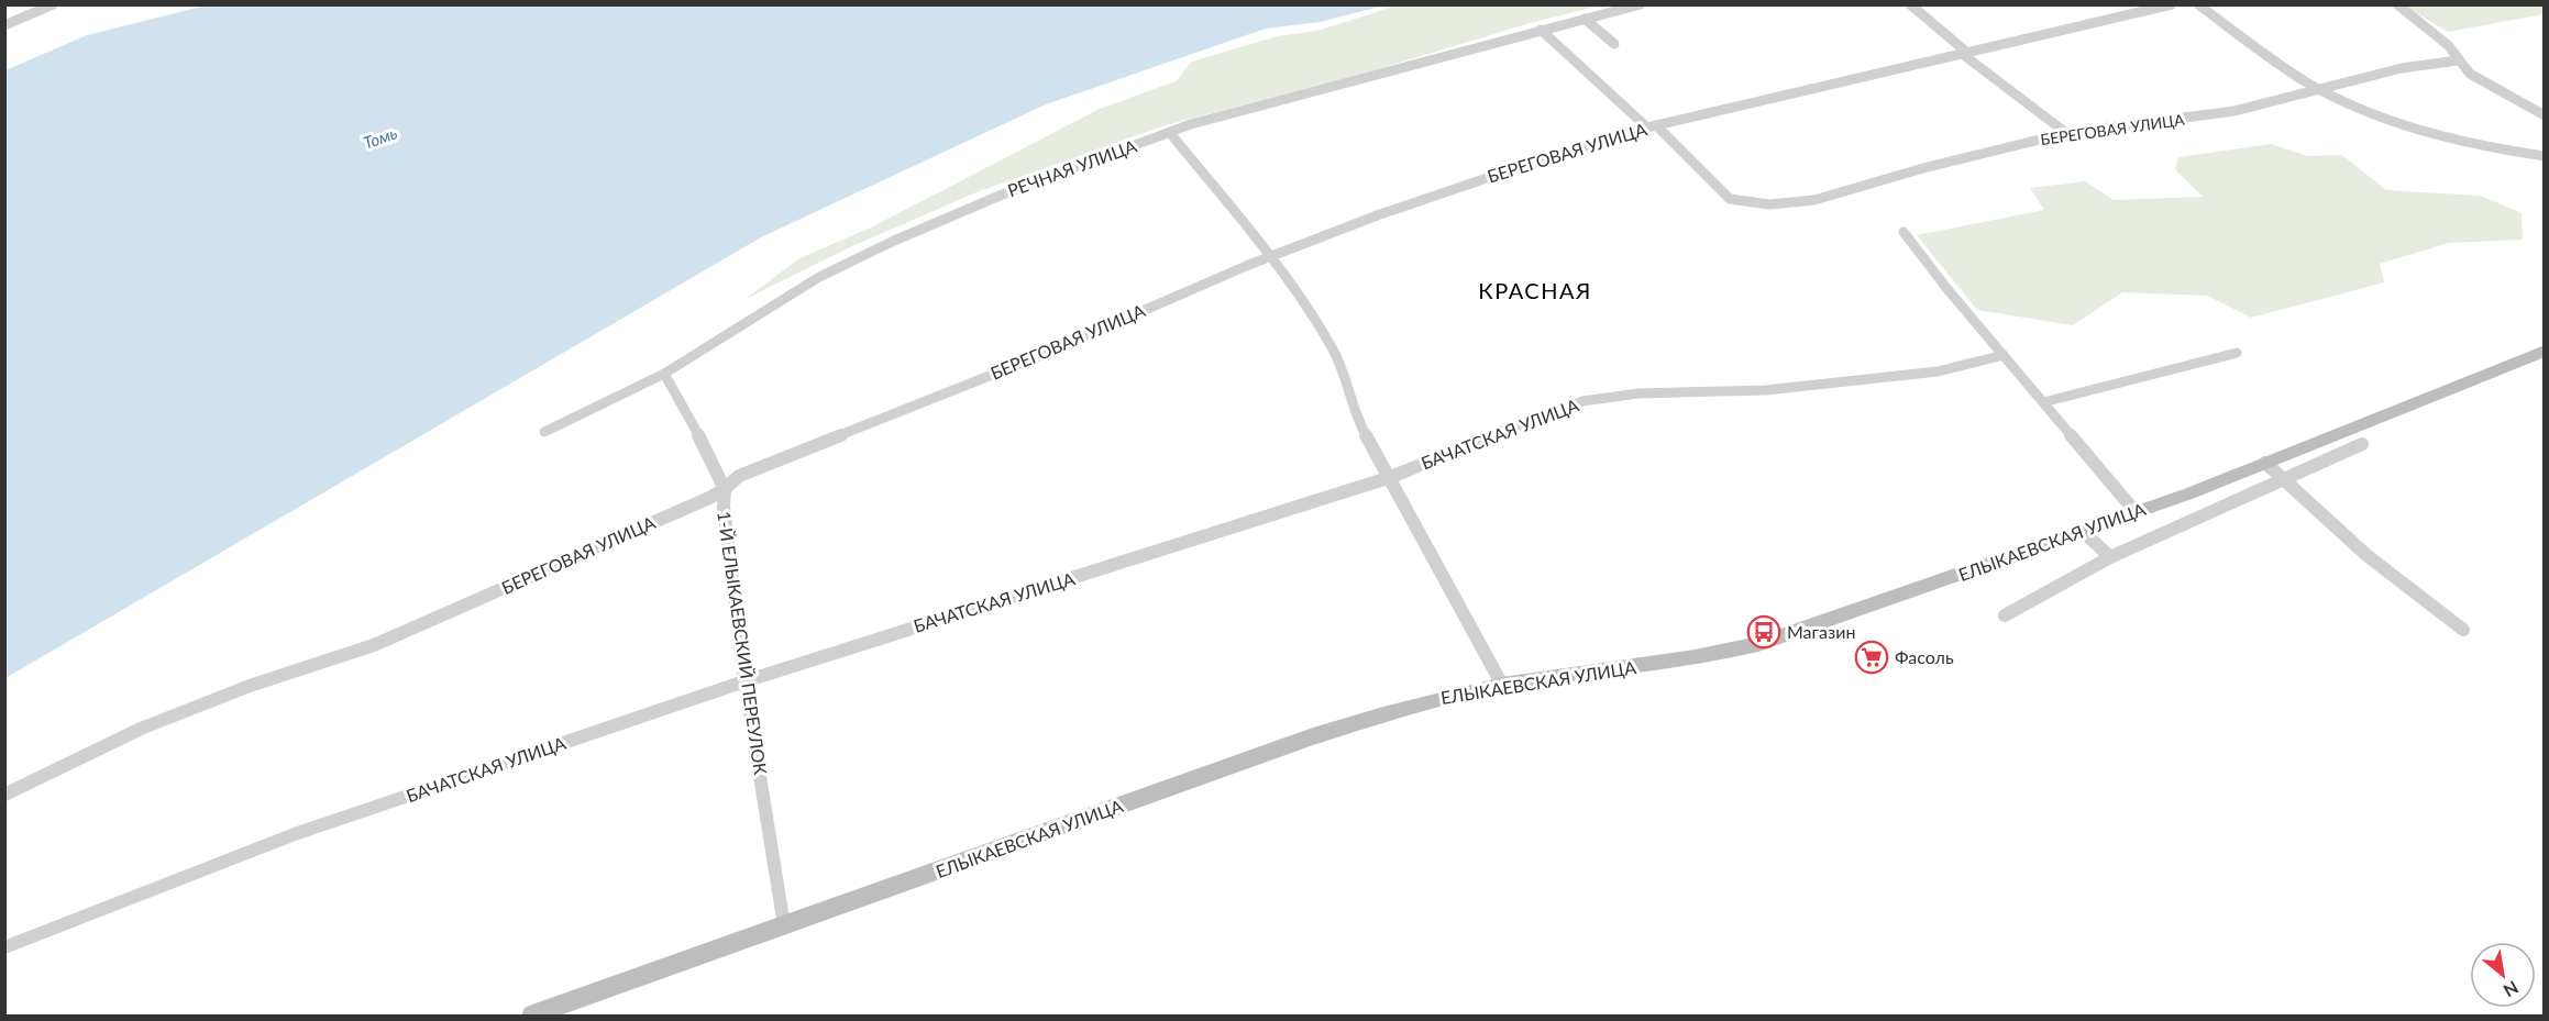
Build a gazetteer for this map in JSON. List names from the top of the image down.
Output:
{
  "streets": {
    "street": [
      "БЕРЕГОВАЯ УЛИЦА",
      "РЕЧНАЯ УЛИЦА",
      "БАЧАТСКАЯ УЛИЦА",
      "ЕЛЫКАЕВСКАЯ УЛИЦА",
      "1-Й ЕЛЫКАЕВСКИЙ ПЕРЕУЛОК"
    ]
  },
  "crossings": [
    ["БЕРЕГОВАЯ УЛИЦА", "1-Й ЕЛЫКАЕВСКИЙ ПЕРЕУЛОК"],
    ["РЕЧНАЯ УЛИЦА", "1-Й ЕЛЫКАЕВСКИЙ ПЕРЕУЛОК"],
    ["БАЧАТСКАЯ УЛИЦА", "1-Й ЕЛЫКАЕВСКИЙ ПЕРЕУЛОК"],
    ["ЕЛЫКАЕВСКАЯ УЛИЦА", "1-Й ЕЛЫКАЕВСКИЙ ПЕРЕУЛОК"]
  ],
  "districts": ["КРАСНАЯ"],
  "water": ["Томь"],
  "places": {
    "bus stop": ["Магазин"],
    "supermarket": ["Фасоль"]
  },
  "north": "bottom right"
}
